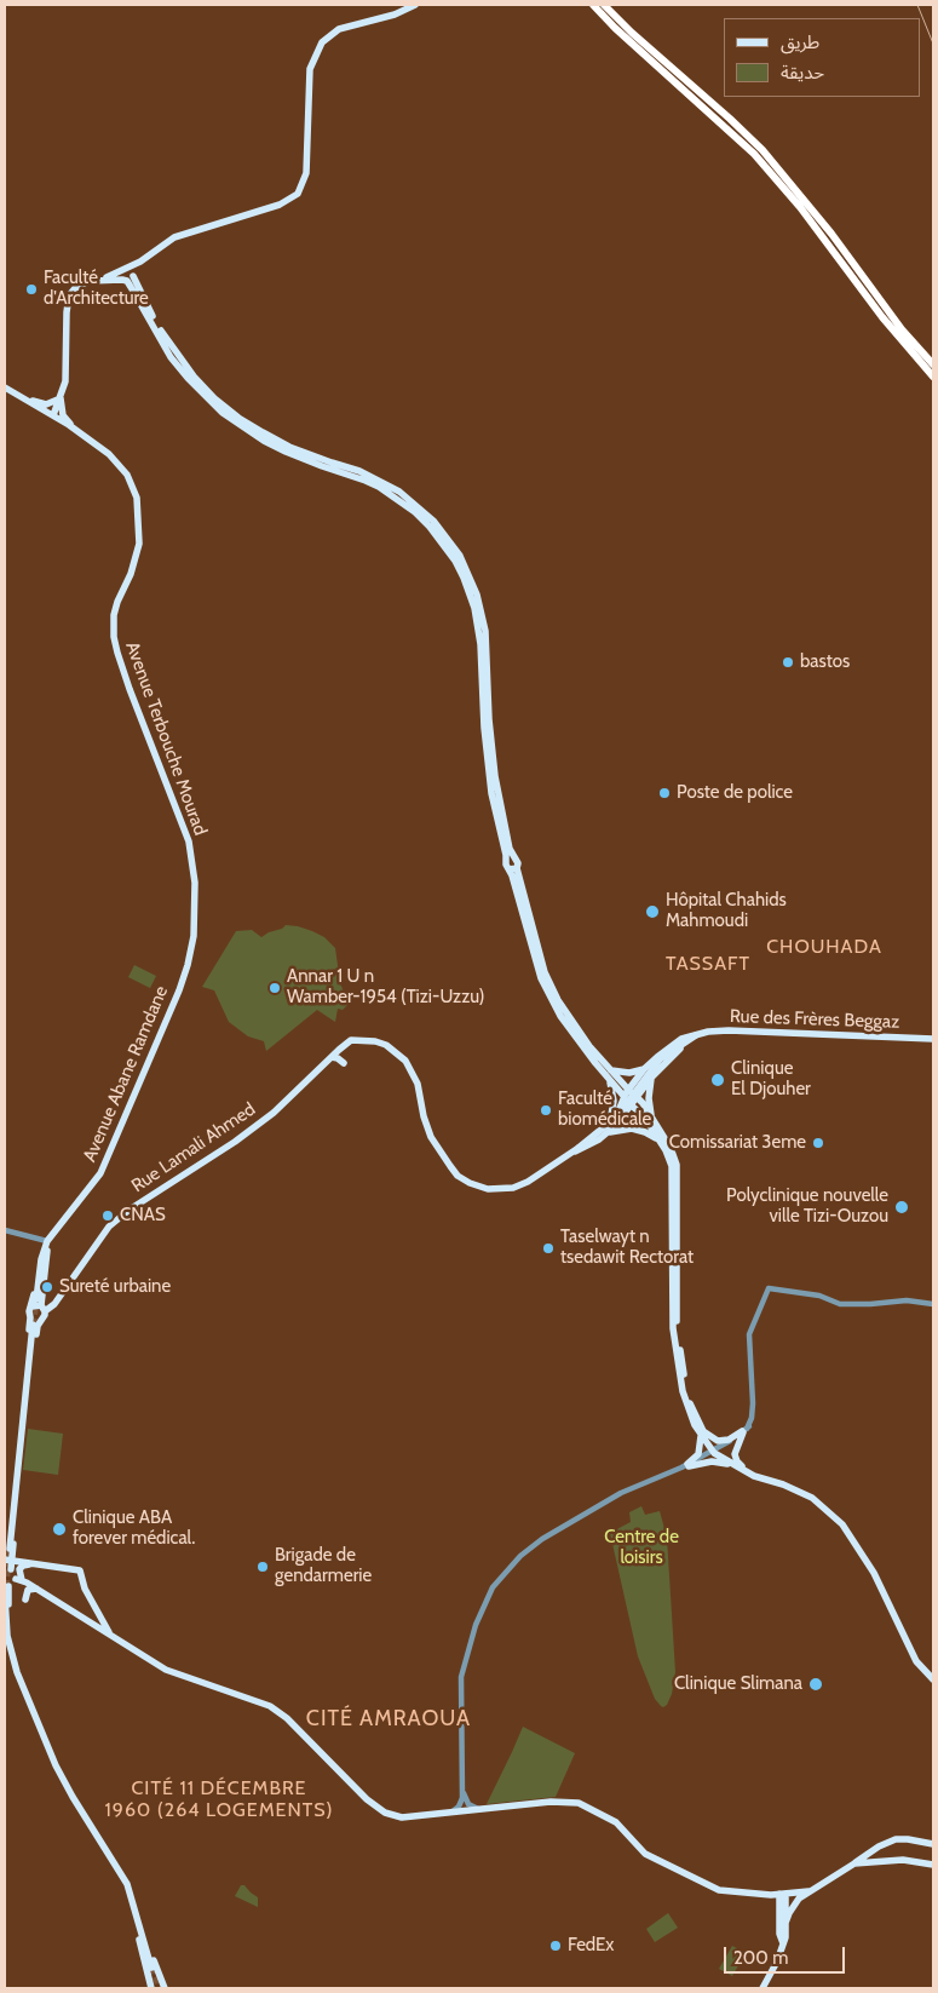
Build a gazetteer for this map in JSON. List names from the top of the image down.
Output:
{
  "streets": {
    "main road": [
      "Avenue Terbouche Mourad",
      "Rue des Frères Beggaz",
      "Avenue Abane Ramdane",
      "Rue Lamali Ahmed"
    ]
  },
  "crossings": [
    ["Avenue Terbouche Mourad", "Avenue Abane Ramdane"]
  ],
  "districts": [
    "CHOUHADA",
    "TASSAFT",
    "CITÉ AMRAOUA",
    "CITÉ 11 DÉCEMBRE 1960 (264 LOGEMENTS)"
  ],
  "parks": ["Centre de loisirs"],
  "places": [
    "Faculté d'Architecture",
    "bastos",
    "Poste de police",
    "Hôpital Chahids Mahmoudi",
    "Annar 1 U n Wamber-1954 (Tizi-Uzzu)",
    "Clinique El Djouher",
    "Faculté biomédicale",
    "Comissariat 3eme",
    "Polyclinique nouvelle ville Tizi-Ouzou",
    "CNAS",
    "Taselwayt n tsedawit Rectorat",
    "Sureté urbaine",
    "Clinique ABA forever médical.",
    "Brigade de gendarmerie",
    "Clinique Slimana",
    "FedEx"
  ],
  "legend": ["طريق", "حديقة"],
  "scale_bar": "200 m"
}
